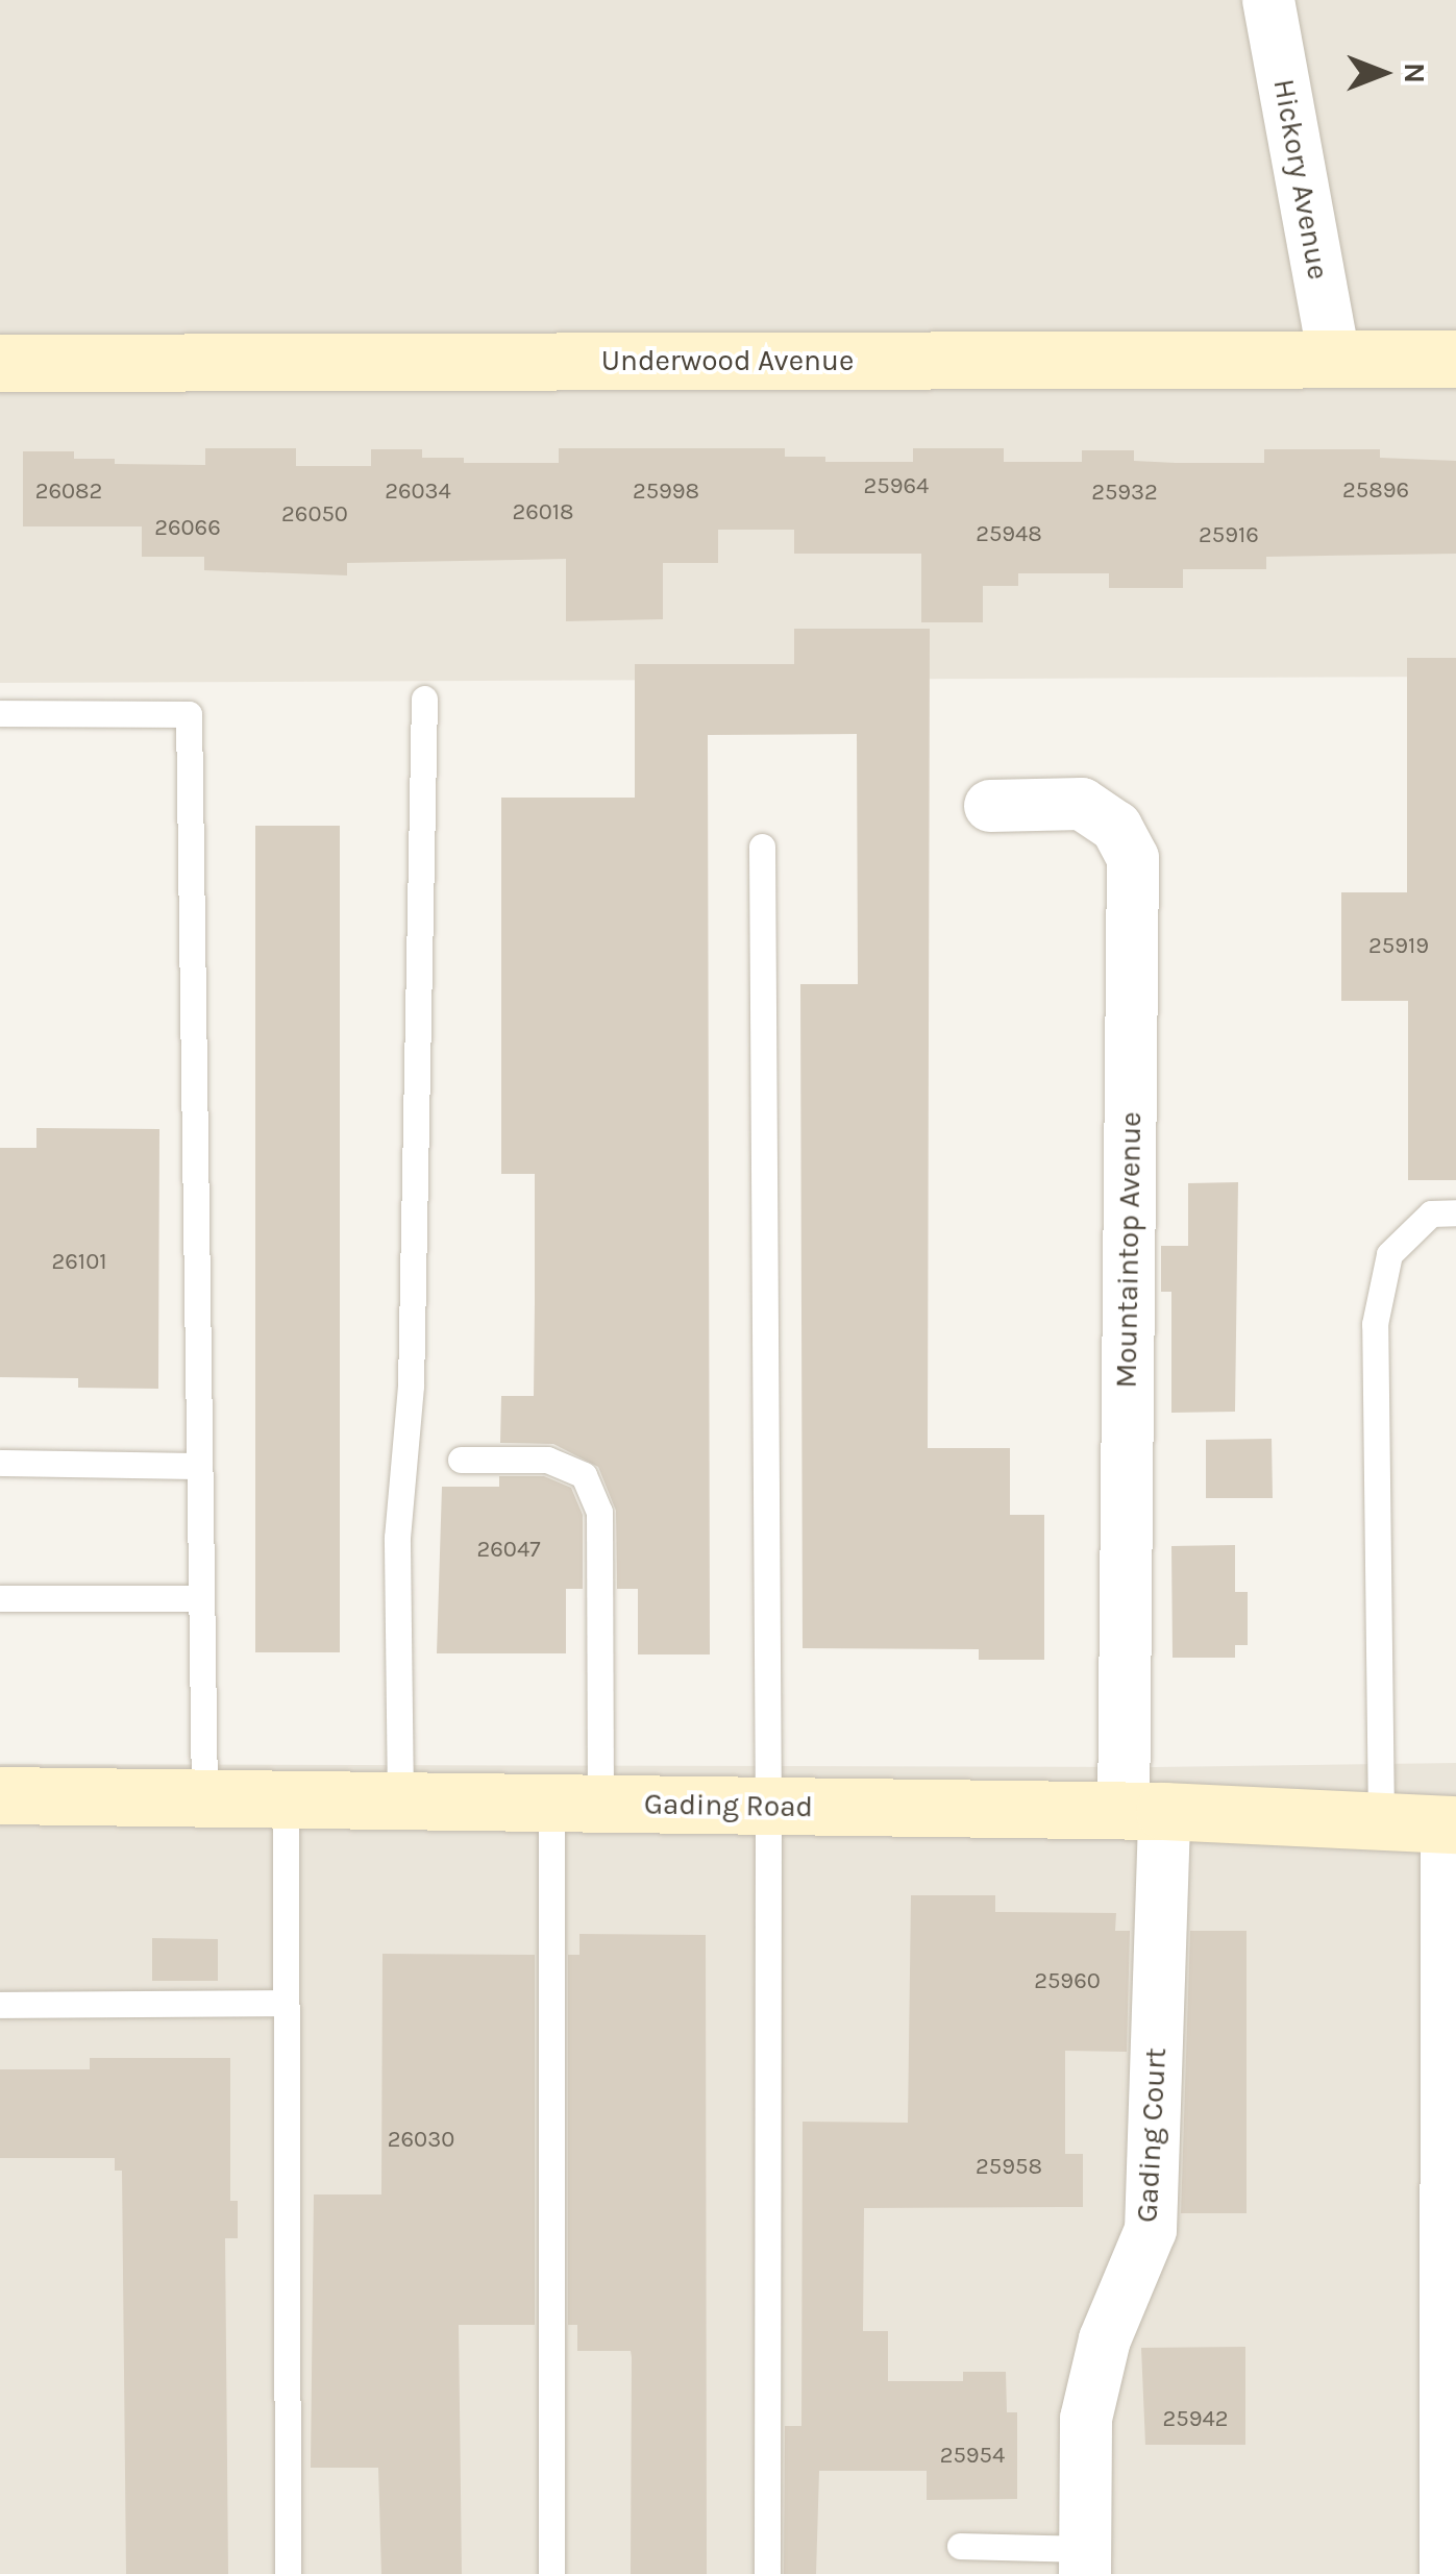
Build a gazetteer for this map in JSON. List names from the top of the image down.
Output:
{
  "streets": {
    "street": [
      "Hickory Avenue",
      "Underwood Avenue",
      "Mountaintop Avenue",
      "Gading Road",
      "Gading Court"
    ]
  },
  "crossings": [
    ["Hickory Avenue", "Underwood Avenue"],
    ["Mountaintop Avenue", "Gading Road"],
    ["Mountaintop Avenue", "Gading Court"],
    ["Gading Road", "Gading Court"]
  ],
  "house_numbers": [
    "25964",
    "25896",
    "26082",
    "26034",
    "25998",
    "25932",
    "26018",
    "26050",
    "26066",
    "25948",
    "25916",
    "25919",
    "26101",
    "26047",
    "25960",
    "26030",
    "25958",
    "25942",
    "25954"
  ],
  "north": "right"
}
